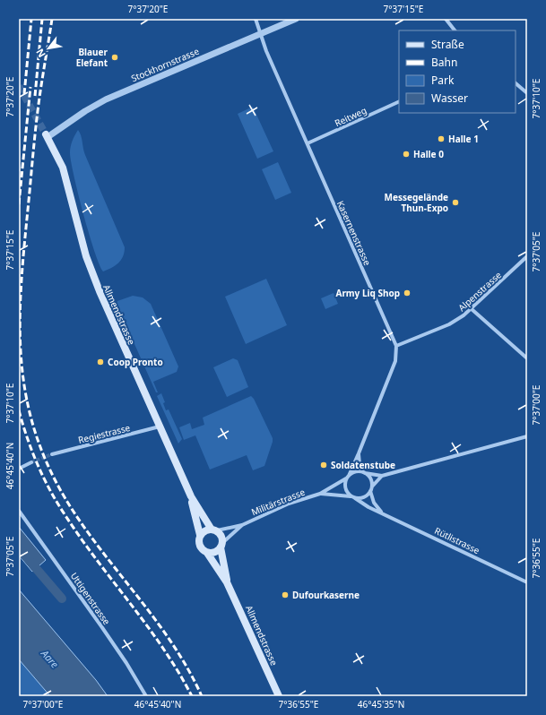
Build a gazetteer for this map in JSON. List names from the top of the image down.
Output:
{
  "streets": {
    "main road": ["Allmendstrasse"],
    "street": [
      "Stockhornstrasse",
      "Reitweg",
      "Kasernenstrasse",
      "Alpenstrasse",
      "Regiestrasse",
      "Militärstrasse",
      "Rütlistrasse",
      "Uttigenstrasse"
    ]
  },
  "crossings": [
    ["Stockhornstrasse", "Kasernenstrasse"],
    ["Stockhornstrasse", "Allmendstrasse"],
    ["Reitweg", "Kasernenstrasse"],
    ["Kasernenstrasse", "Alpenstrasse"],
    ["Kasernenstrasse", "Militärstrasse"],
    ["Kasernenstrasse", "Rütlistrasse"],
    ["Allmendstrasse", "Regiestrasse"],
    ["Allmendstrasse", "Militärstrasse"],
    ["Militärstrasse", "Rütlistrasse"]
  ],
  "water": ["Aare"],
  "places": [
    "Blauer Elefant",
    "Halle 1",
    "Halle 0",
    "Messegelände Thun-Expo",
    "Army Liq Shop",
    "Coop Pronto",
    "Soldatenstube",
    "Dufourkaserne"
  ],
  "legend": [
    "Straße",
    "Bahn",
    "Park",
    "Wasser"
  ],
  "north": "bottom left",
  "coordinates": [
    "7°37'20\"E",
    "7°37'15\"E",
    "7°37'10\"E",
    "7°37'05\"E",
    "7°37'00\"E",
    "46°45'40\"N",
    "7°36'55\"E",
    "46°45'35\"N"
  ]
}
